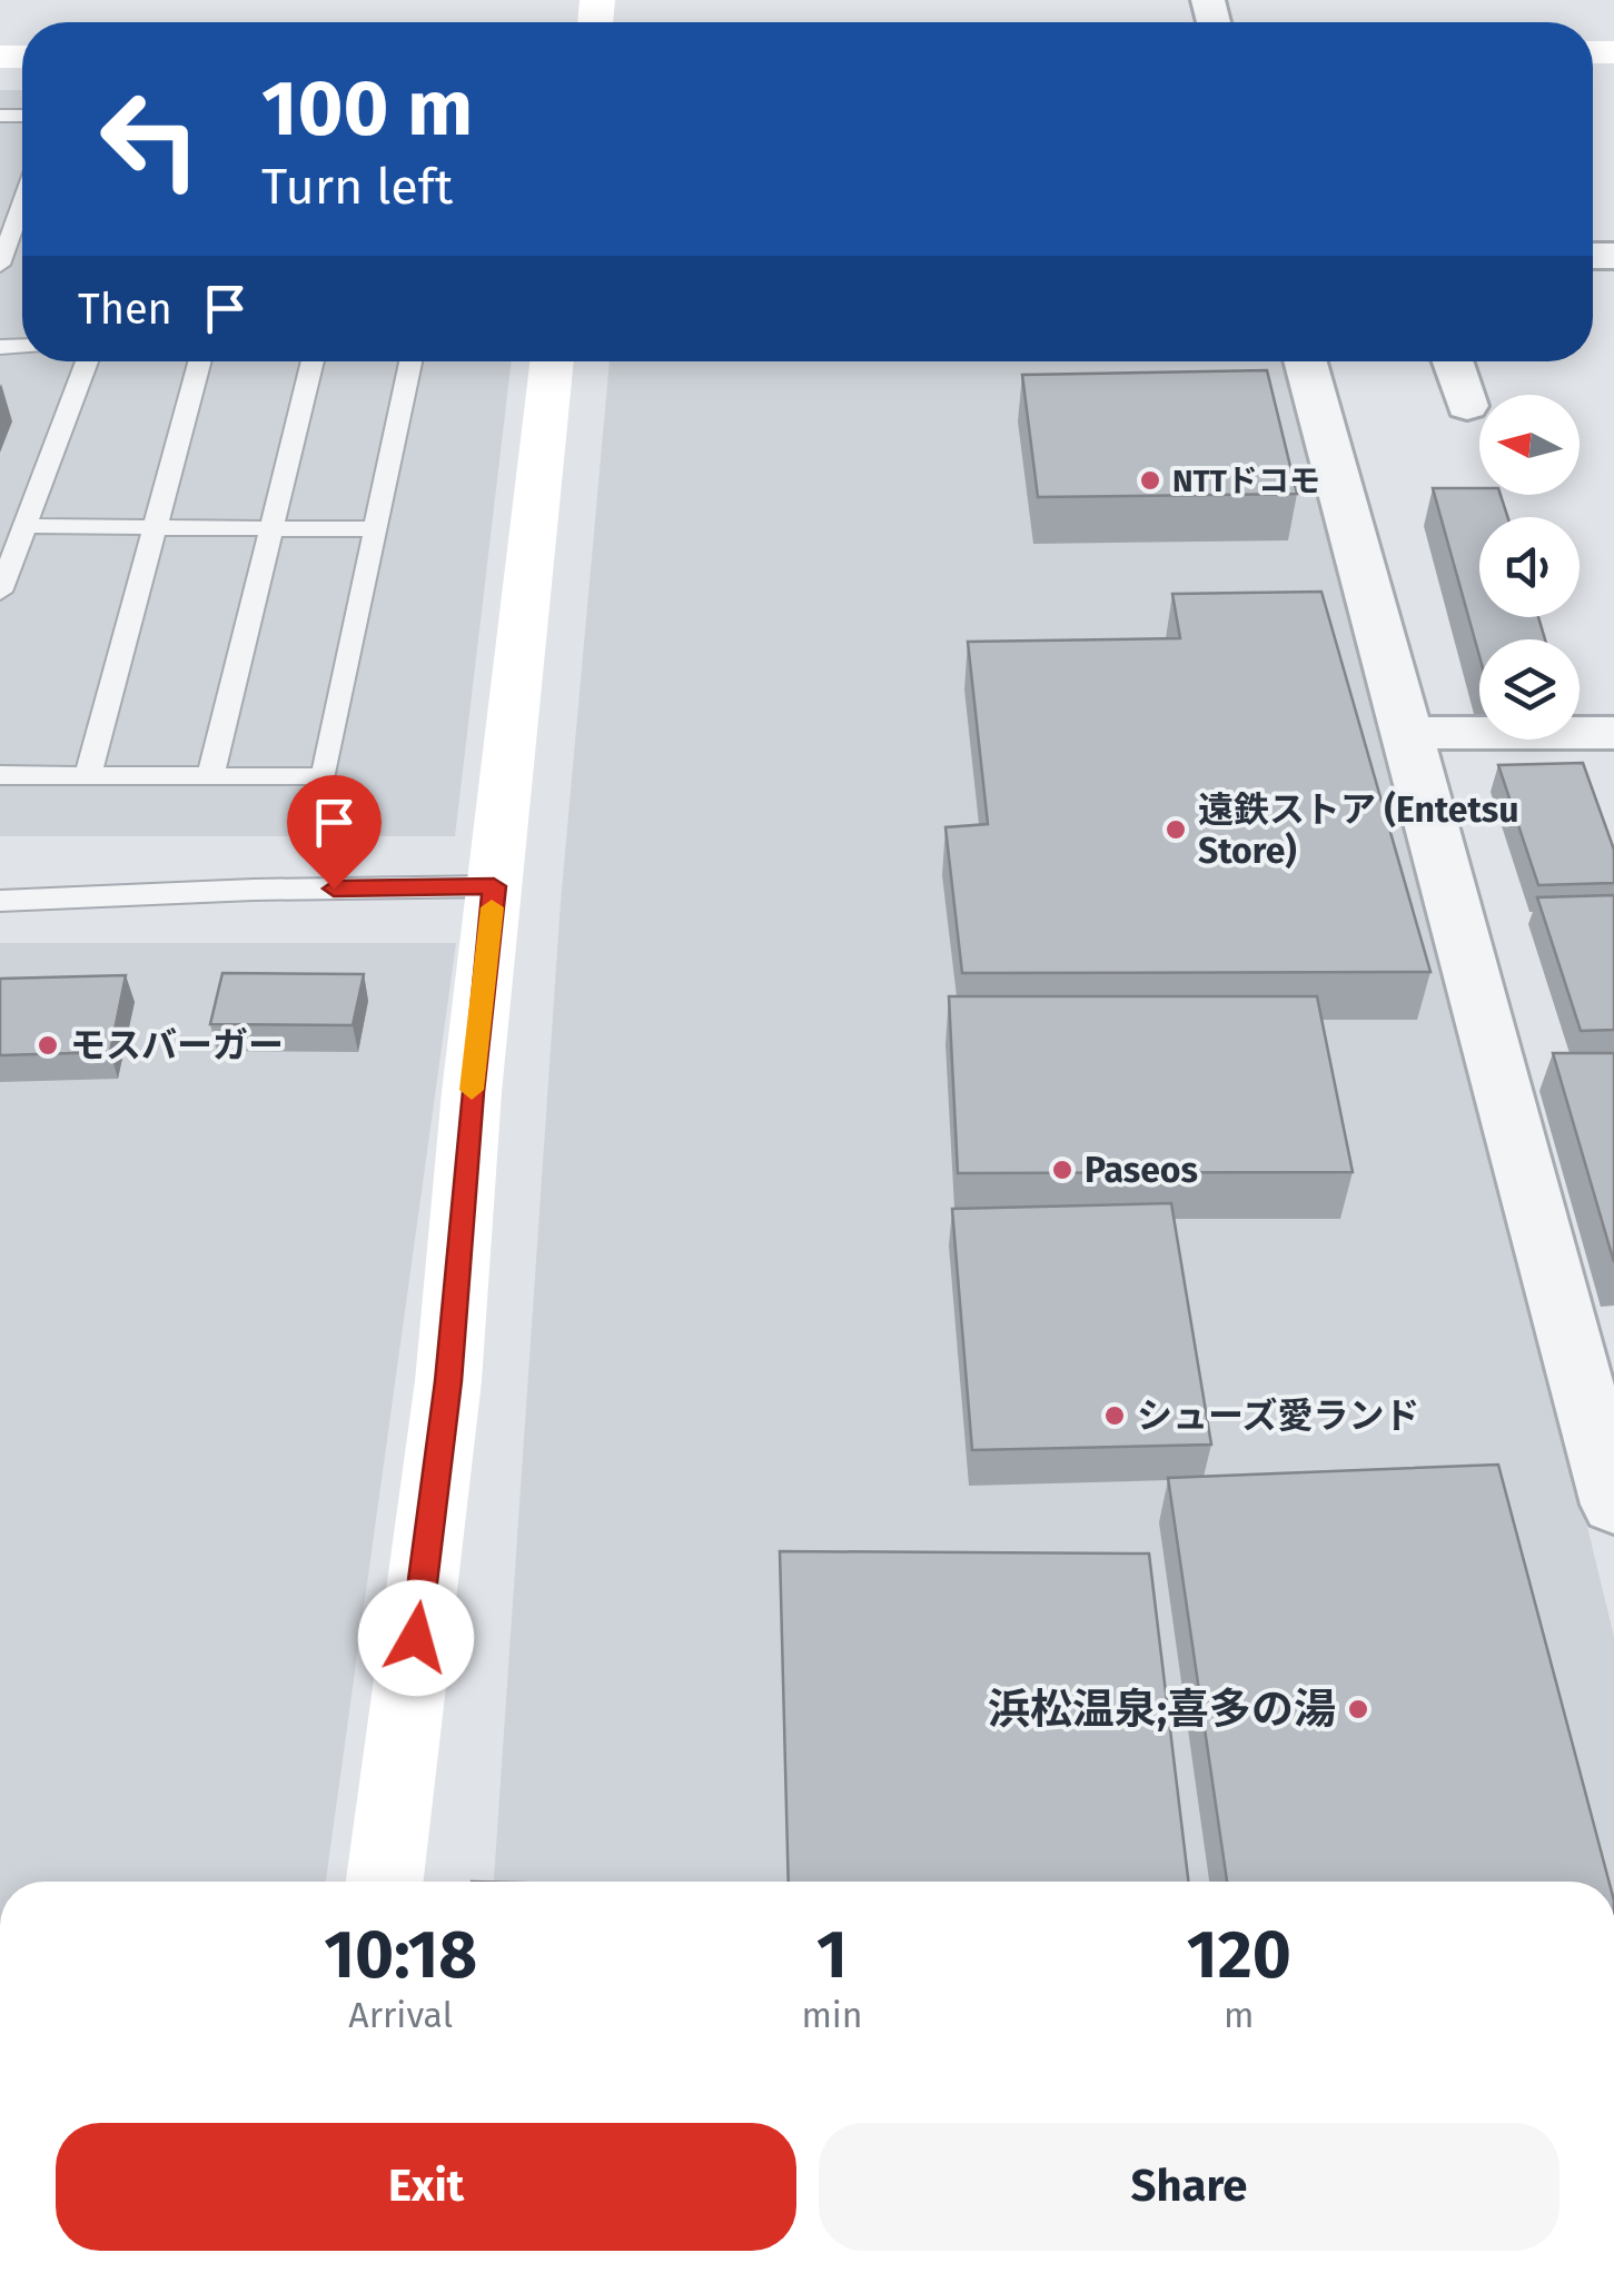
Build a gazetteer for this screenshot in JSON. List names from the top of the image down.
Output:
{
  "places": [
    "NTTドコモ",
    "遠鉄ストア (Entetsu Store)",
    "モスバーガー",
    "Paseos",
    "シューズ愛ランド",
    "浜松温泉;喜多の湯"
  ],
  "north": "left",
  "page": {
    "turn": ["100 m", "Turn left"],
    "then": "Then",
    "eta": [
      "10:18",
      "Arrival",
      "1",
      "min",
      "120",
      "m"
    ],
    "buttons": ["Exit", "Share"]
  }
}
